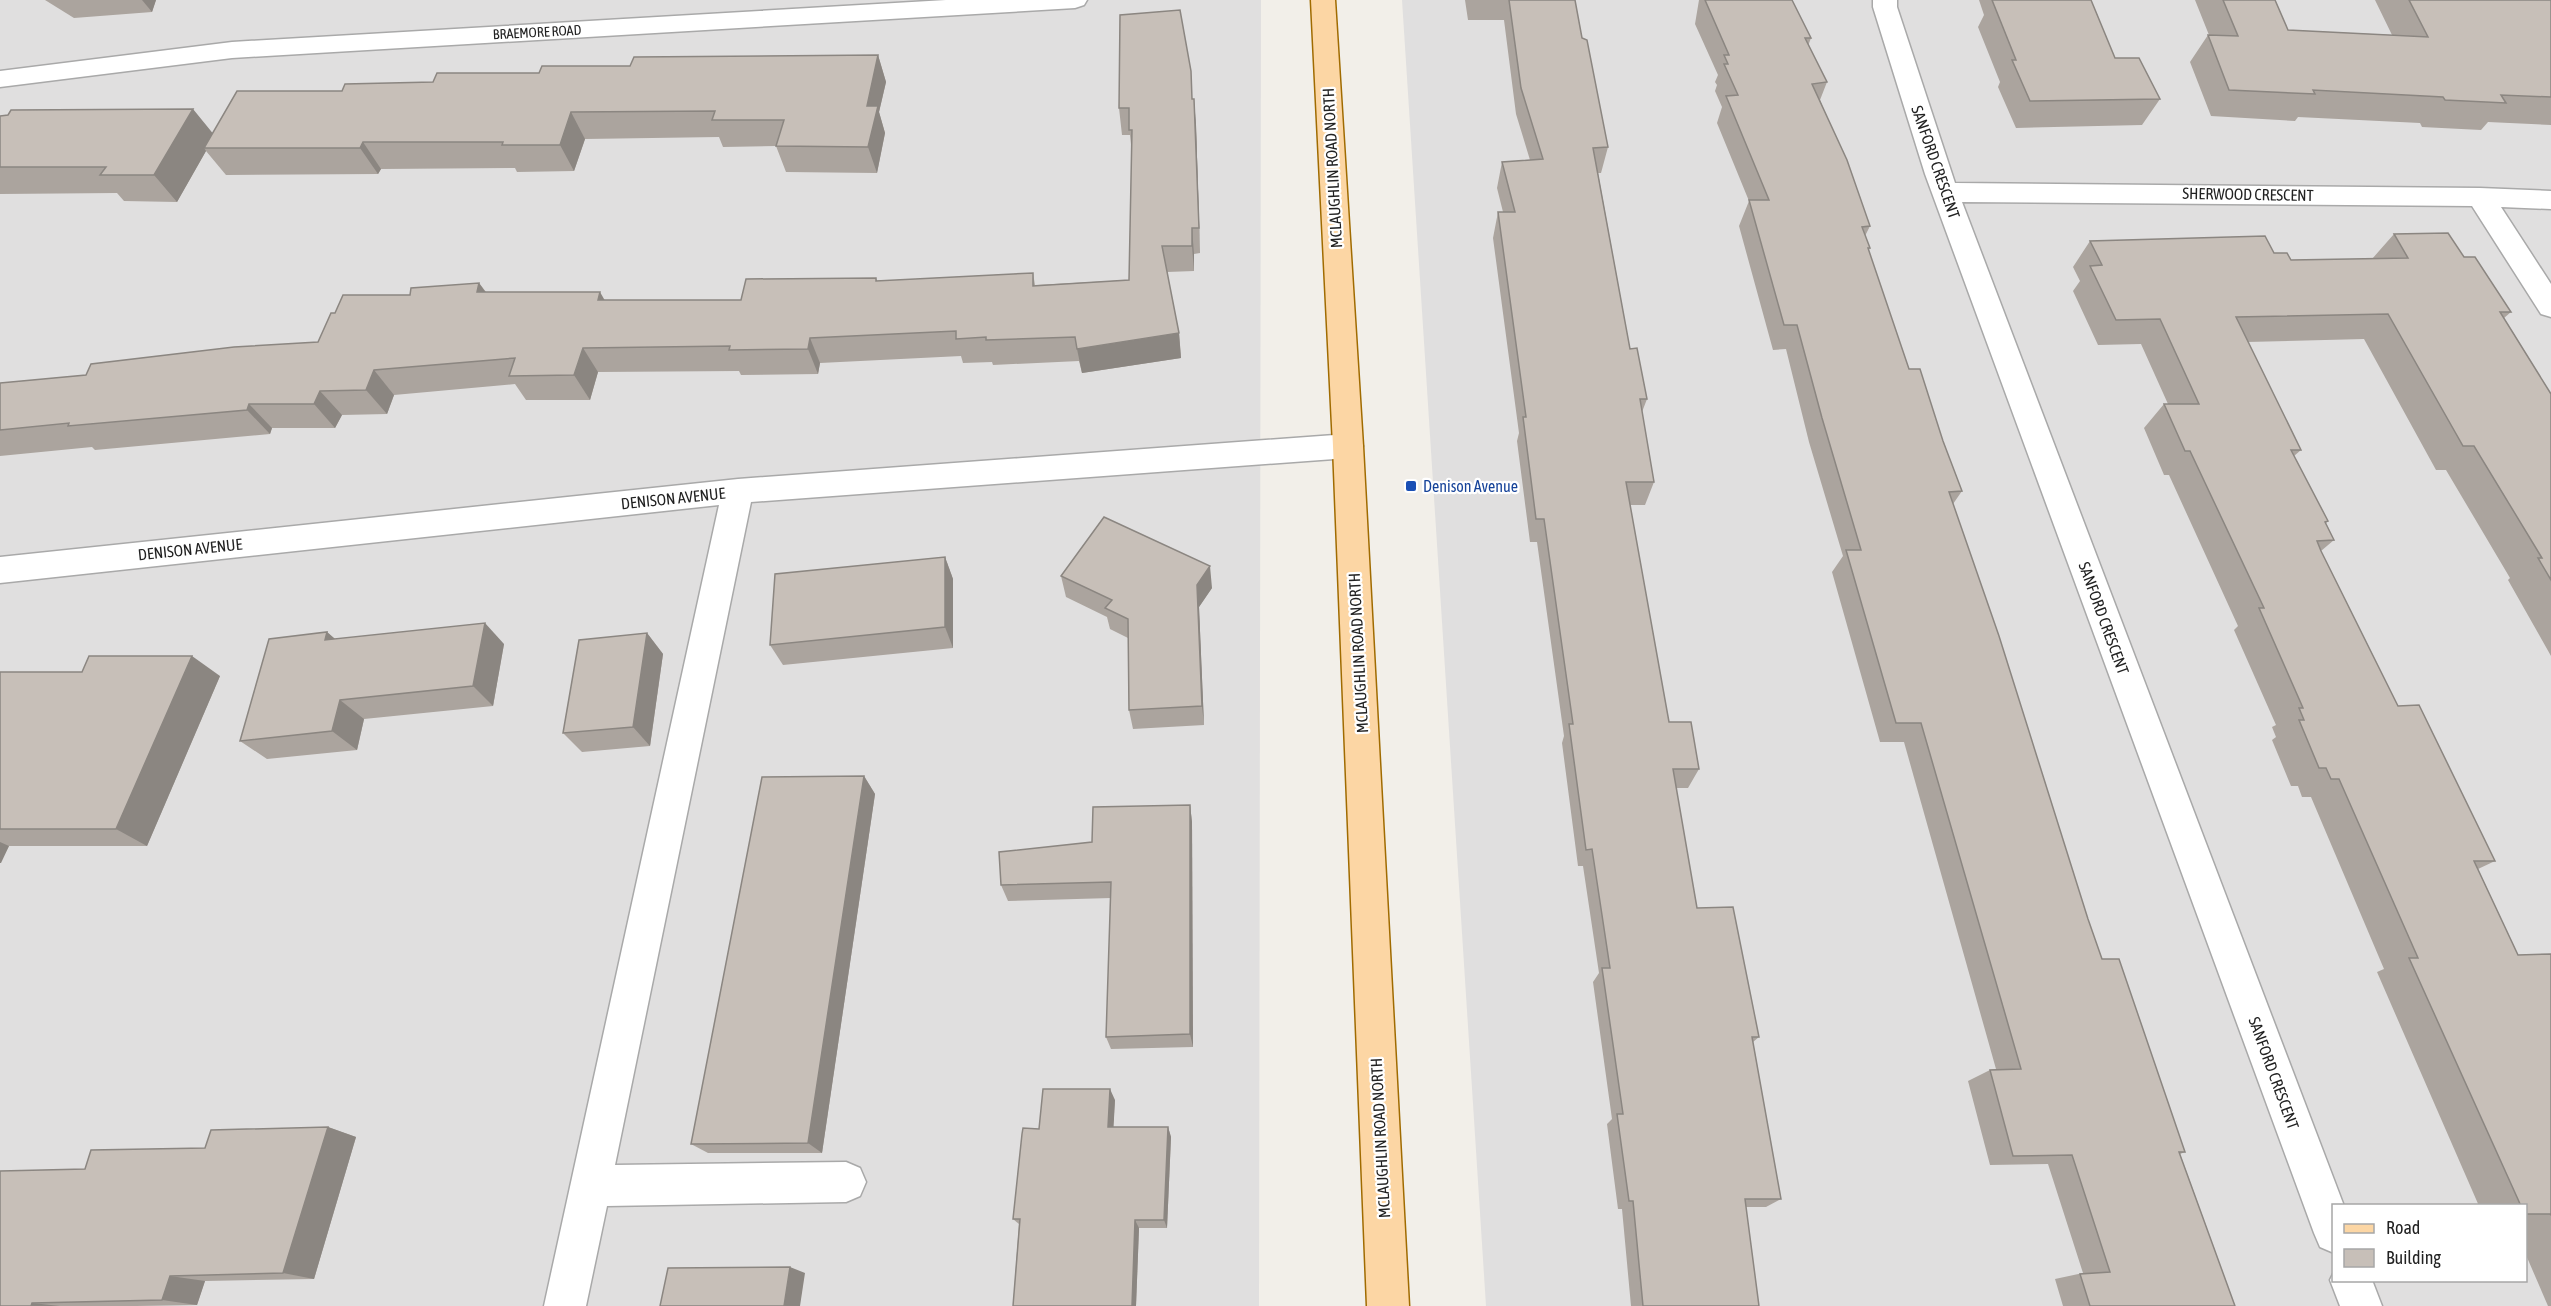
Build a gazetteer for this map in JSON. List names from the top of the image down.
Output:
{
  "streets": {
    "main road": ["MCLAUGHLIN ROAD NORTH"],
    "street": [
      "BRAEMORE ROAD",
      "SANFORD CRESCENT",
      "SHERWOOD CRESCENT",
      "DENISON AVENUE"
    ]
  },
  "crossings": [
    ["SANFORD CRESCENT", "SHERWOOD CRESCENT"],
    ["MCLAUGHLIN ROAD NORTH", "DENISON AVENUE"]
  ],
  "places": {
    "transit": ["Denison Avenue"]
  },
  "legend": ["Road", "Building"]
}
